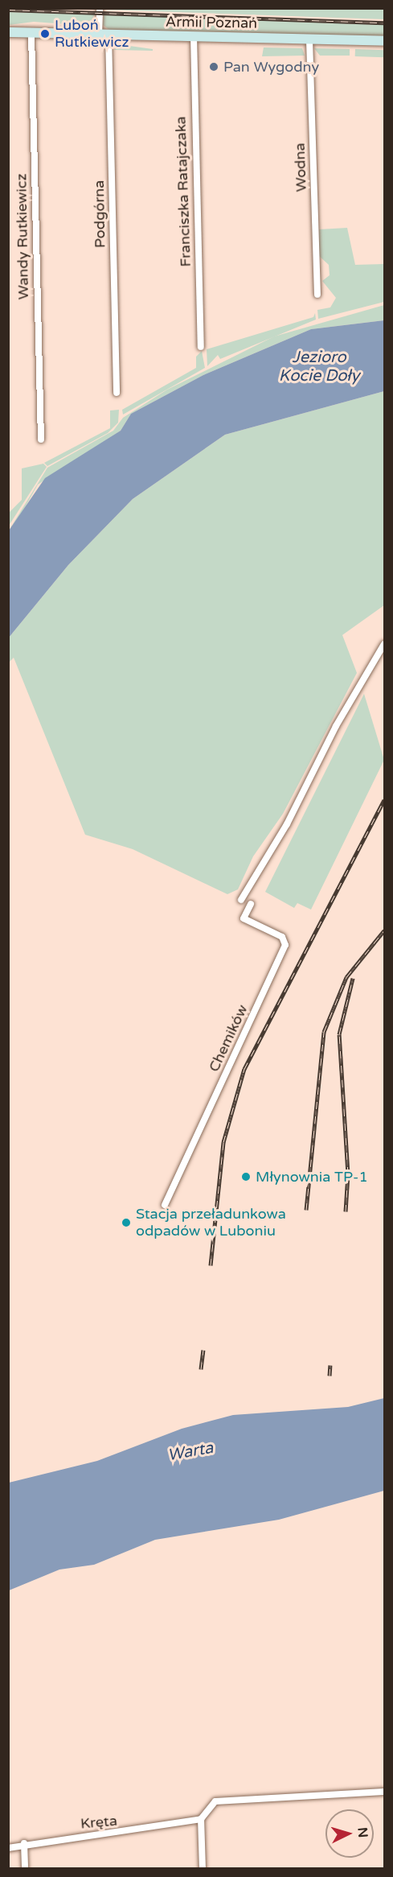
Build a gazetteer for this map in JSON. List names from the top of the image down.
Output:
{
  "streets": {
    "main road": ["Armii Poznań"],
    "street": [
      "Wodna",
      "Franciszka Ratajczaka",
      "Podgórna",
      "Wandy Rutkiewicz",
      "Chemików",
      "Kręta"
    ]
  },
  "crossings": [
    ["Armii Poznań", "Wodna"],
    ["Armii Poznań", "Franciszka Ratajczaka"],
    ["Armii Poznań", "Podgórna"],
    ["Armii Poznań", "Wandy Rutkiewicz"]
  ],
  "water": ["Jezioro Kocie Doły", "Warta"],
  "places": [
    "Luboń Rutkiewicz",
    "Pan Wygodny",
    "Młynownia TP-1",
    "Stacja przeładunkowa odpadów w Luboniu"
  ],
  "north": "right"
}
